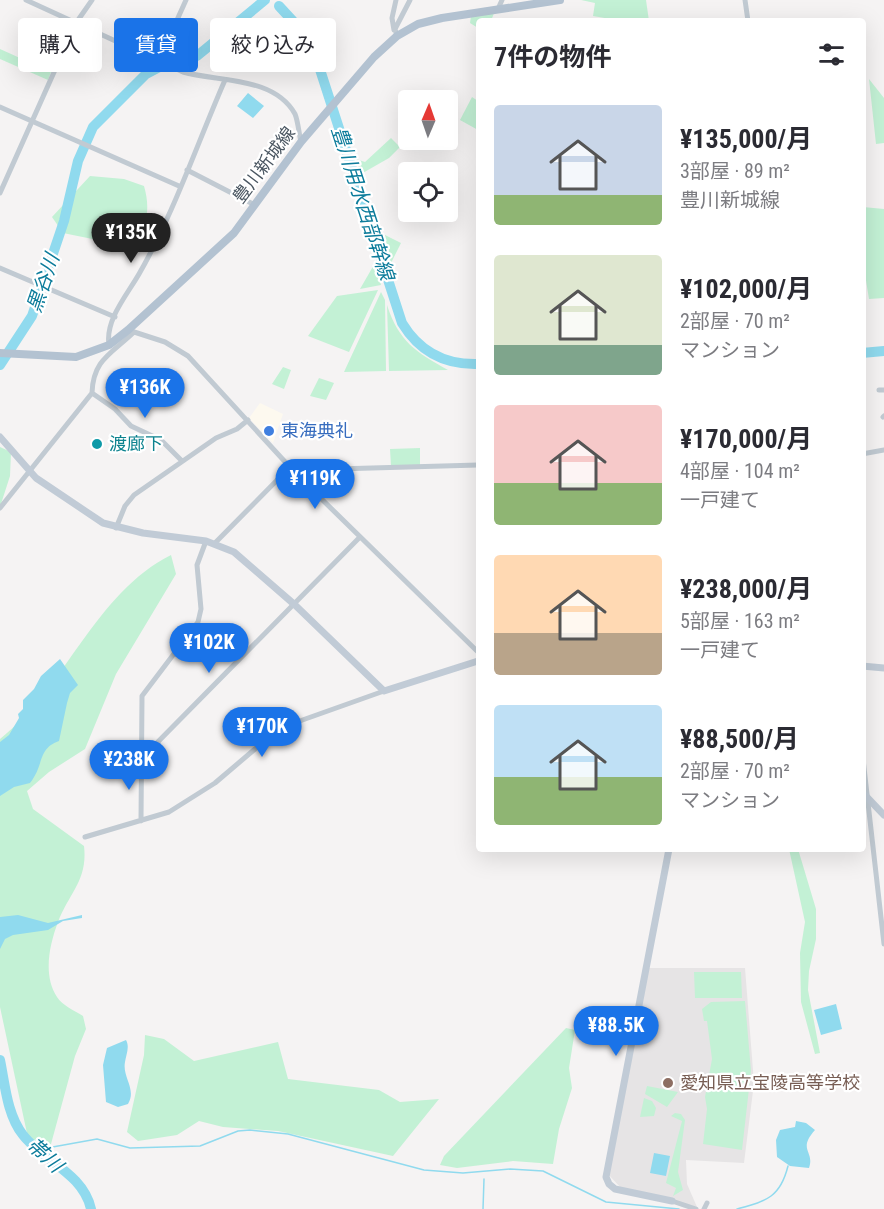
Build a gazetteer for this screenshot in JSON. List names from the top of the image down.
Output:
{
  "streets": {
    "main road": ["豊川新城線"]
  },
  "water": ["豊川用水西部幹線", "黒谷川", "帯川"],
  "places": ["東海典礼", "渡廊下", "愛知県立宝陵高等学校"],
  "north": "top",
  "page": {
    "chip": ["購入", "賃貸", "絞り込み"],
    "heading": "7件の物件",
    "list": [
      {
        "name": "¥135,000/月",
        "note": "3部屋 · 89 m² · 豊川新城線"
      },
      {
        "name": "¥102,000/月",
        "note": "2部屋 · 70 m² · マンション"
      },
      {
        "name": "¥170,000/月",
        "note": "4部屋 · 104 m² · 一戸建て"
      },
      {
        "name": "¥238,000/月",
        "note": "5部屋 · 163 m² · 一戸建て"
      },
      {
        "name": "¥88,500/月",
        "note": "2部屋 · 70 m² · マンション"
      }
    ],
    "price": [
      "¥135K",
      "¥136K",
      "¥119K",
      "¥102K",
      "¥170K",
      "¥238K",
      "¥88.5K"
    ]
  }
}
